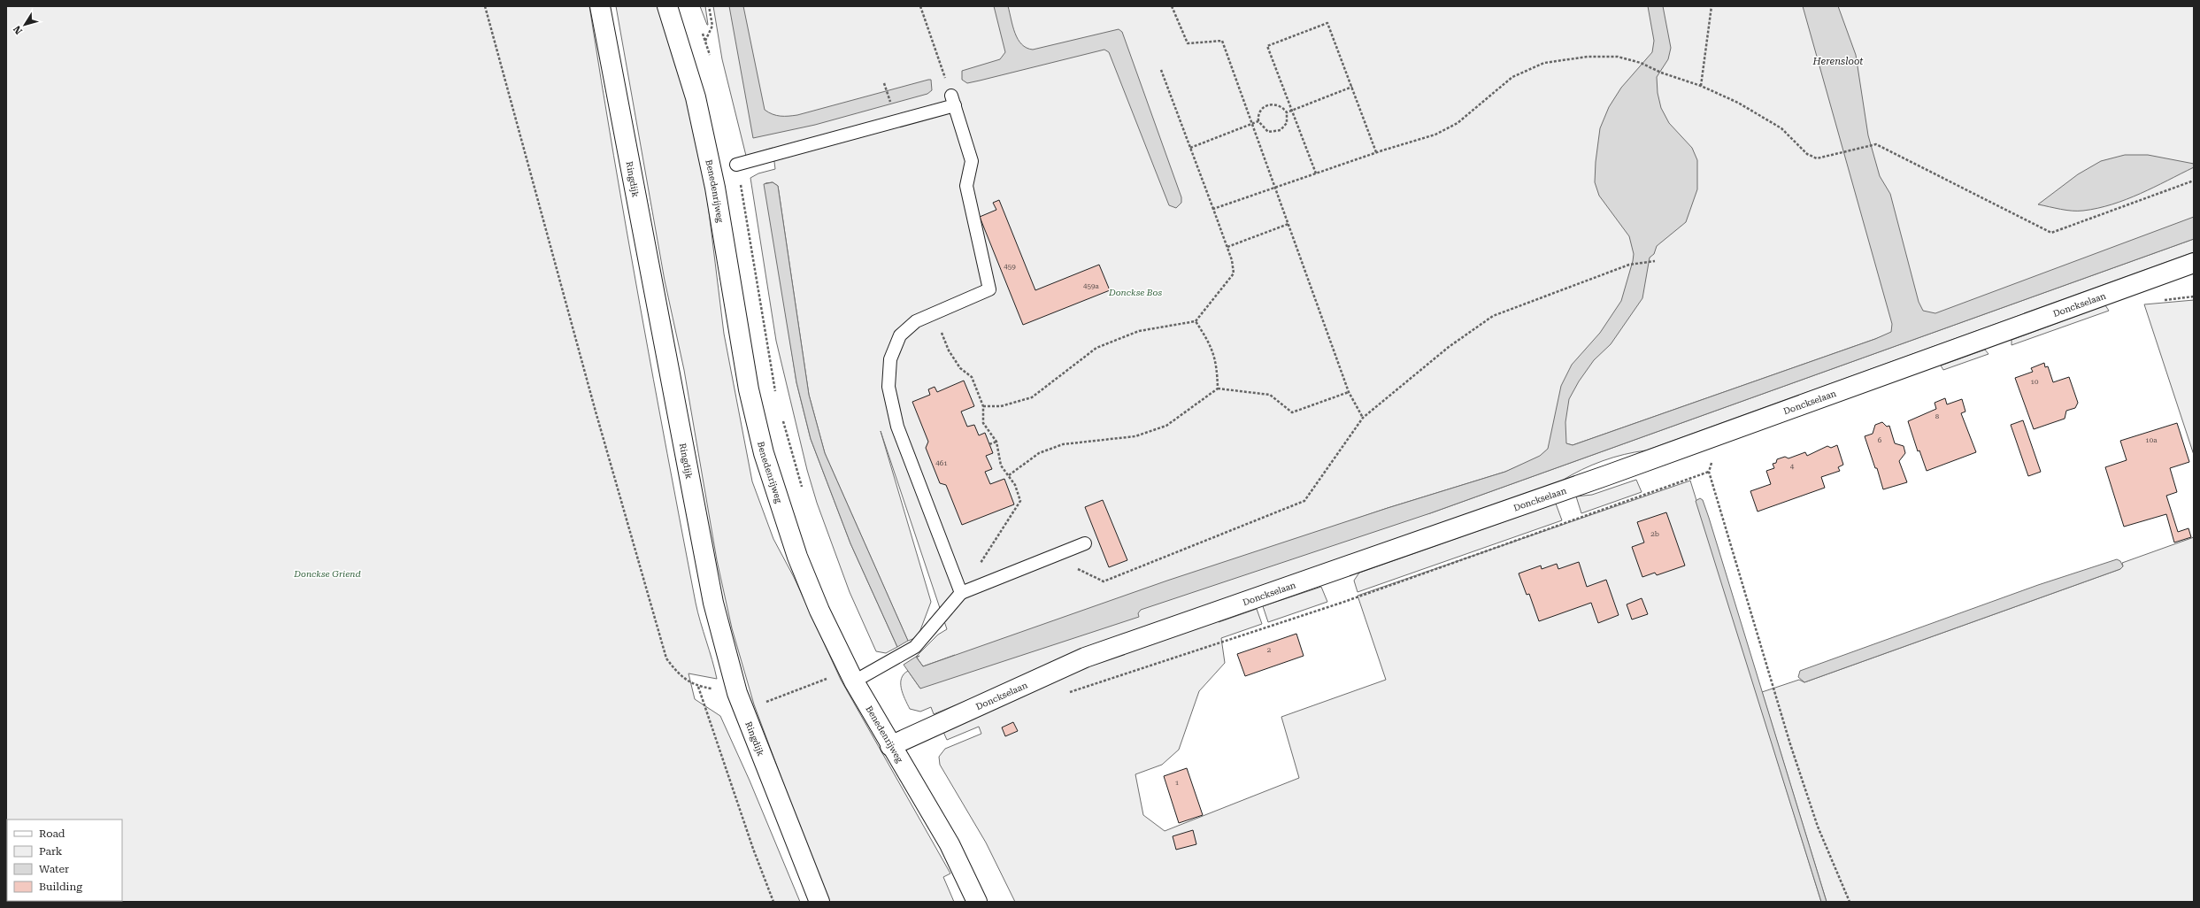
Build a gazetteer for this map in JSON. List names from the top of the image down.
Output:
{
  "streets": {
    "street": ["Ringdijk", "Benedenrijweg", "Donckselaan"]
  },
  "crossings": [
    ["Benedenrijweg", "Donckselaan"]
  ],
  "water": ["Herensloot"],
  "parks": ["Donckse Bos", "Donckse Griend"],
  "house_numbers": [
    "459",
    "459a",
    "10",
    "8",
    "6",
    "10a",
    "461",
    "4",
    "2b",
    "2",
    "1"
  ],
  "legend": [
    "Road",
    "Park",
    "Water",
    "Building"
  ],
  "north": "bottom left"
}
